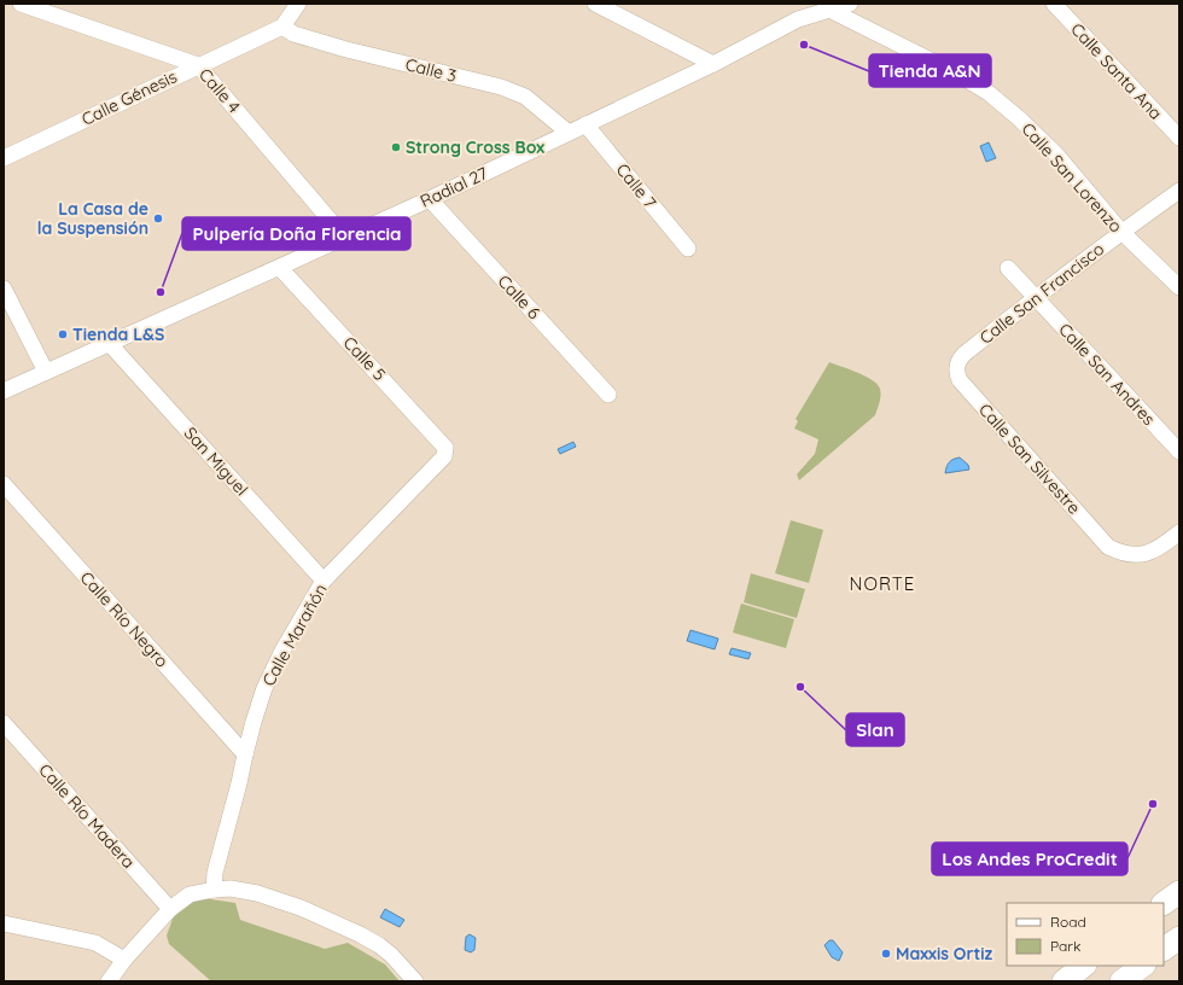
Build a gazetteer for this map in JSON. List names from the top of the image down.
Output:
{
  "streets": {
    "street": [
      "Calle 3",
      "Calle Santa Ana",
      "Calle 4",
      "Calle Génesis",
      "Calle San Lorenzo",
      "Calle 7",
      "Radial 27",
      "Calle San Francisco",
      "Calle 6",
      "Calle 5",
      "Calle San Andres",
      "Calle San Silvestre",
      "San Miguel",
      "Calle Río Negro",
      "Calle Marañón",
      "Calle Río Madera"
    ]
  },
  "crossings": [
    ["Calle 3", "Calle Génesis"],
    ["Calle 3", "Radial 27"],
    ["Calle 4", "Calle Génesis"],
    ["Calle 4", "Radial 27"],
    ["Calle San Lorenzo", "Radial 27"],
    ["Calle San Lorenzo", "Calle San Francisco"],
    ["Calle 7", "Radial 27"],
    ["Radial 27", "Calle 6"],
    ["Radial 27", "Calle 5"],
    ["Radial 27", "San Miguel"],
    ["Calle San Francisco", "Calle San Andres"],
    ["Calle San Francisco", "Calle San Silvestre"],
    ["Calle 5", "Calle Marañón"],
    ["San Miguel", "Calle Marañón"],
    ["Calle Río Negro", "Calle Marañón"]
  ],
  "districts": ["NORTE"],
  "places": [
    "Tienda A&N",
    "Strong Cross Box",
    "La Casa de la Suspensión",
    "Pulpería Doña Florencia",
    "Tienda L&S",
    "Slan",
    "Los Andes ProCredit",
    "Maxxis Ortiz"
  ],
  "legend": ["Road", "Park"]
}
